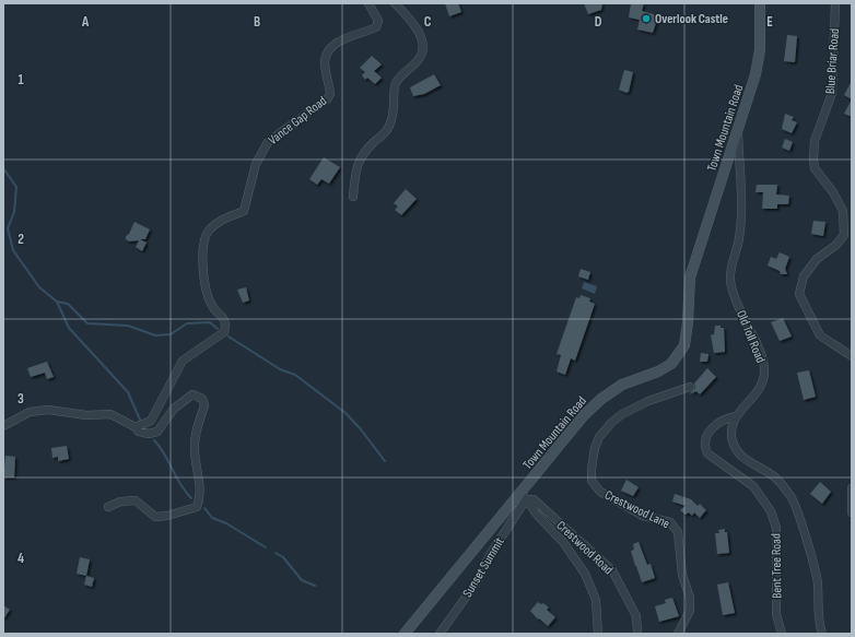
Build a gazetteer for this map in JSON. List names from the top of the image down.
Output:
{
  "streets": {
    "main road": ["Town Mountain Road"],
    "street": [
      "Blue Briar Road",
      "Vance Gap Road",
      "Old Toll Road",
      "Crestwood Lane",
      "Crestwood Road",
      "Bent Tree Road",
      "Sunset Summit"
    ]
  },
  "crossings": [
    ["Town Mountain Road", "Old Toll Road"],
    ["Town Mountain Road", "Crestwood Road"],
    ["Town Mountain Road", "Sunset Summit"],
    ["Old Toll Road", "Bent Tree Road"],
    ["Crestwood Road", "Sunset Summit"]
  ],
  "places": ["Overlook Castle"],
  "grid": {
    "columns": [
      "A",
      "B",
      "C",
      "D",
      "E"
    ],
    "rows": [
      "1",
      "2",
      "3",
      "4"
    ]
  }
}
